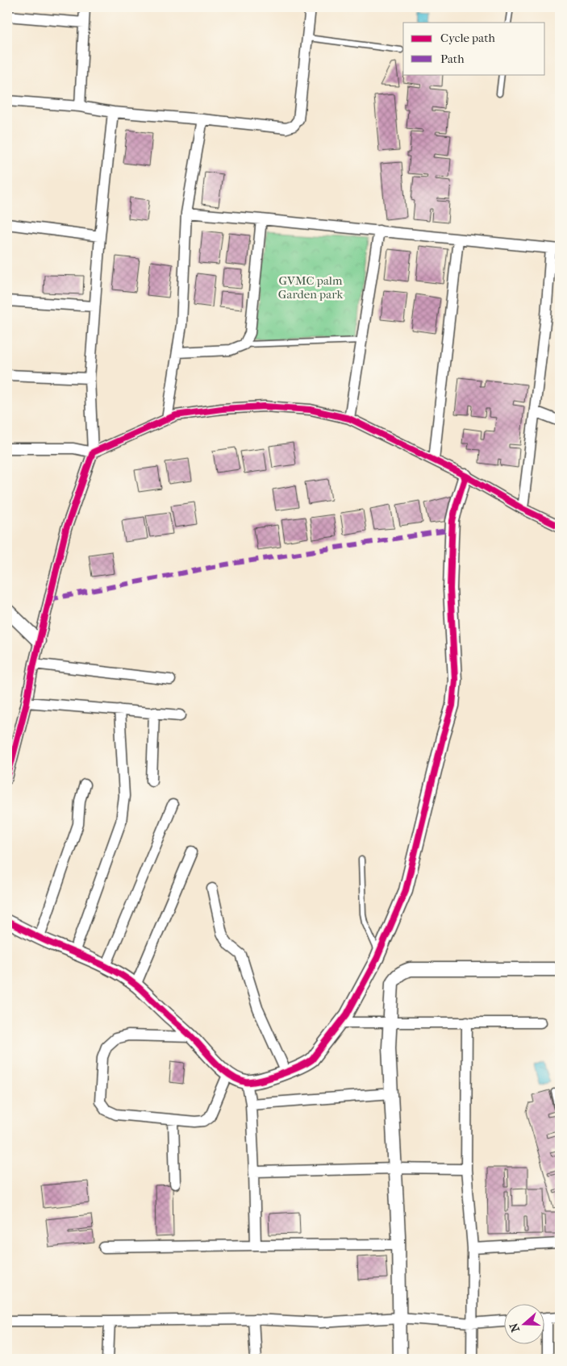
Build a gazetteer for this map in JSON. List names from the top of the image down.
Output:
{
  "parks": ["GVMC palm Garden park"],
  "legend": ["Cycle path", "Path"],
  "north": "left"
}
